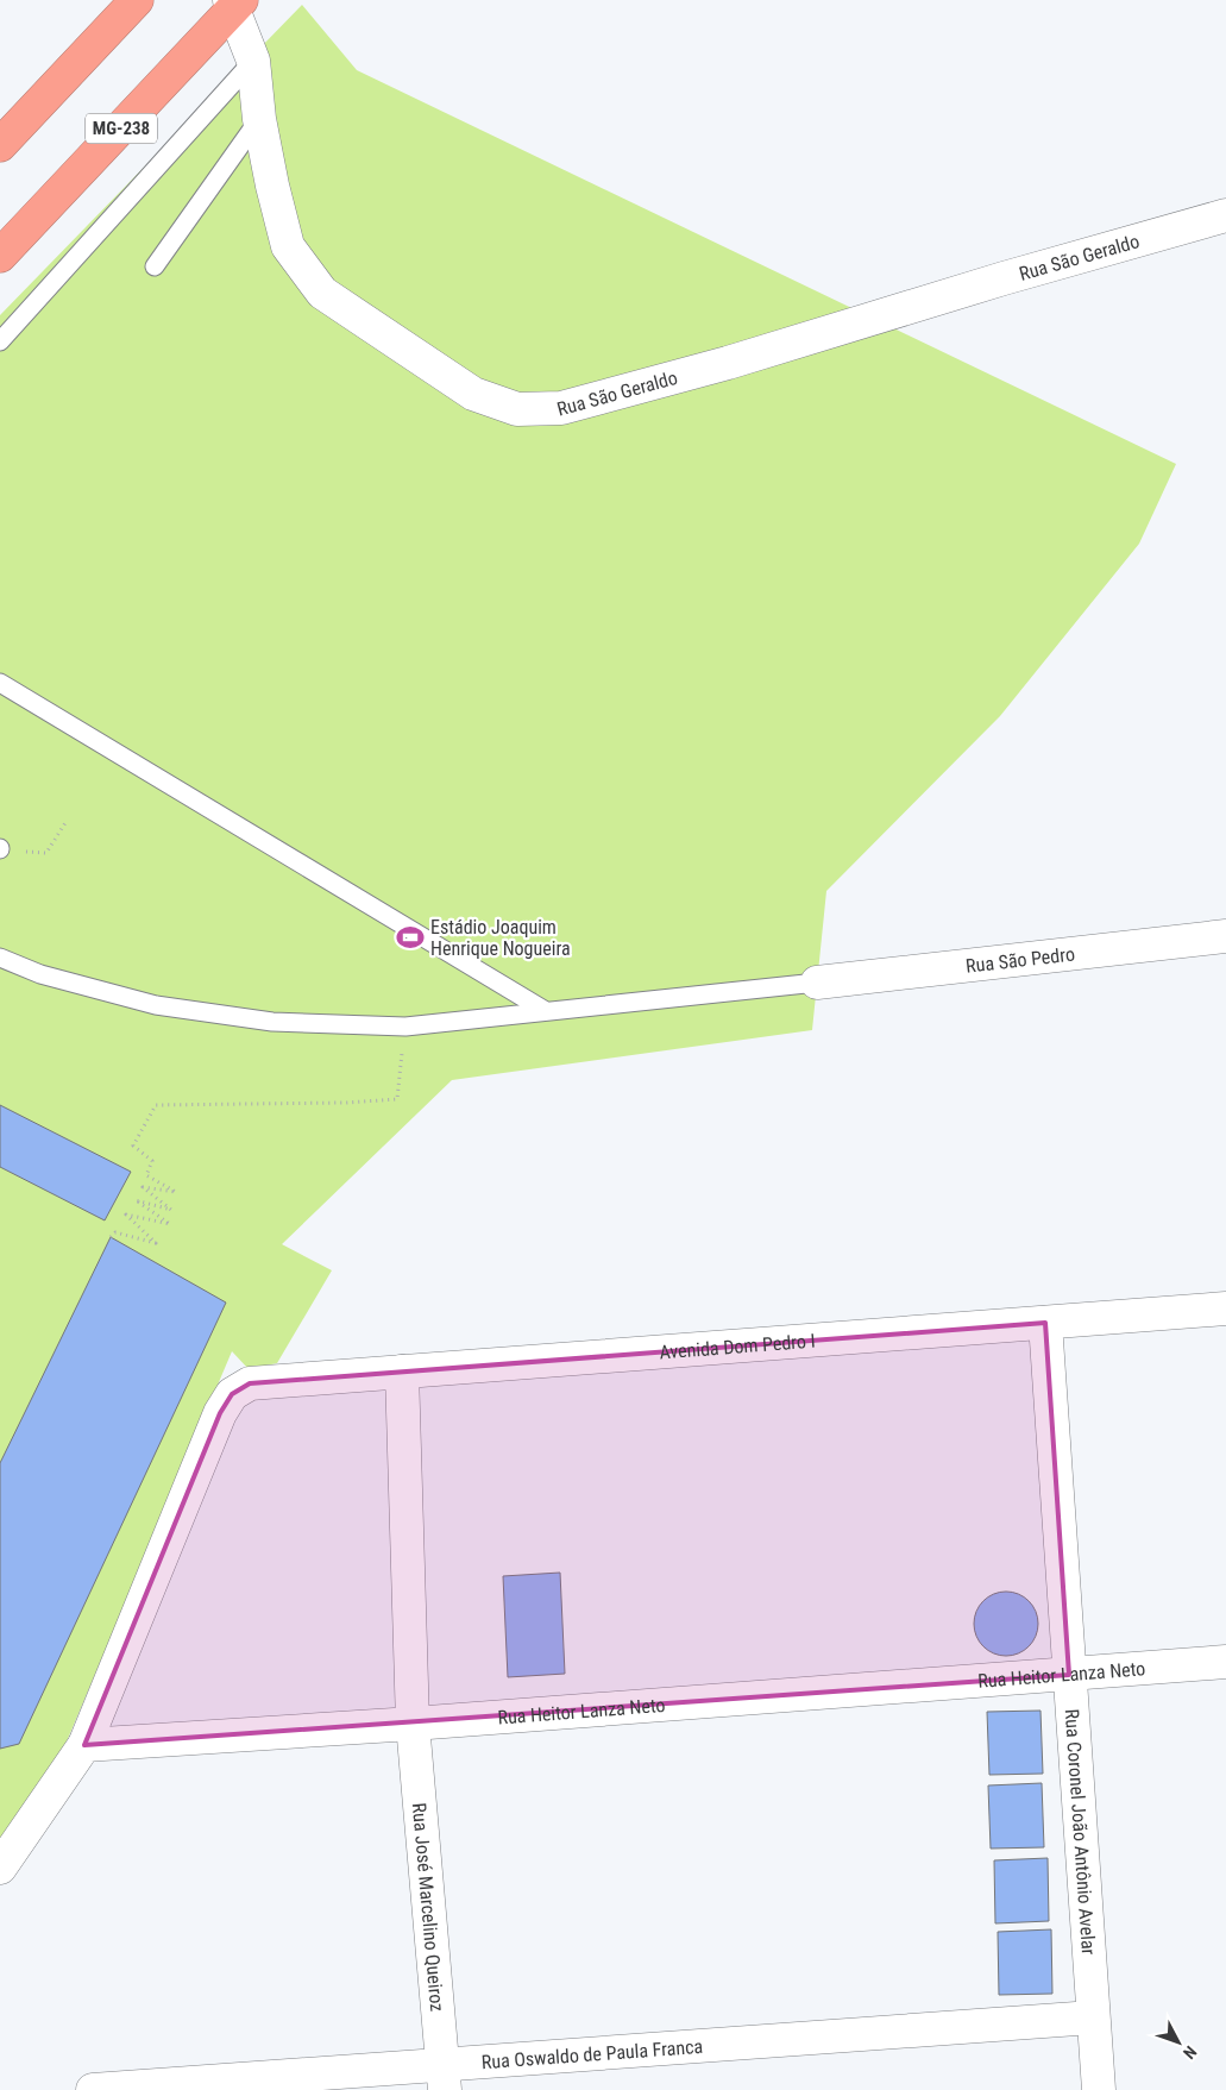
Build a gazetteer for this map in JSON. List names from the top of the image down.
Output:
{
  "streets": {
    "highway": ["MG-238"],
    "street": [
      "Rua São Geraldo",
      "Rua São Pedro",
      "Avenida Dom Pedro I",
      "Rua Heitor Lanza Neto",
      "Rua Coronel João Antônio Avelar",
      "Rua José Marcelino Queiroz",
      "Rua Oswaldo de Paula Franca"
    ]
  },
  "crossings": [
    ["MG-238", "Rua São Geraldo"],
    ["Avenida Dom Pedro I", "Rua Heitor Lanza Neto"],
    ["Avenida Dom Pedro I", "Rua Coronel João Antônio Avelar"],
    ["Avenida Dom Pedro I", "Rua José Marcelino Queiroz"],
    ["Rua Heitor Lanza Neto", "Rua Coronel João Antônio Avelar"],
    ["Rua Heitor Lanza Neto", "Rua José Marcelino Queiroz"],
    ["Rua Coronel João Antônio Avelar", "Rua Oswaldo de Paula Franca"],
    ["Rua José Marcelino Queiroz", "Rua Oswaldo de Paula Franca"]
  ],
  "places": {
    "sports": ["Estádio Joaquim Henrique Nogueira"]
  },
  "north": "bottom right"
}
